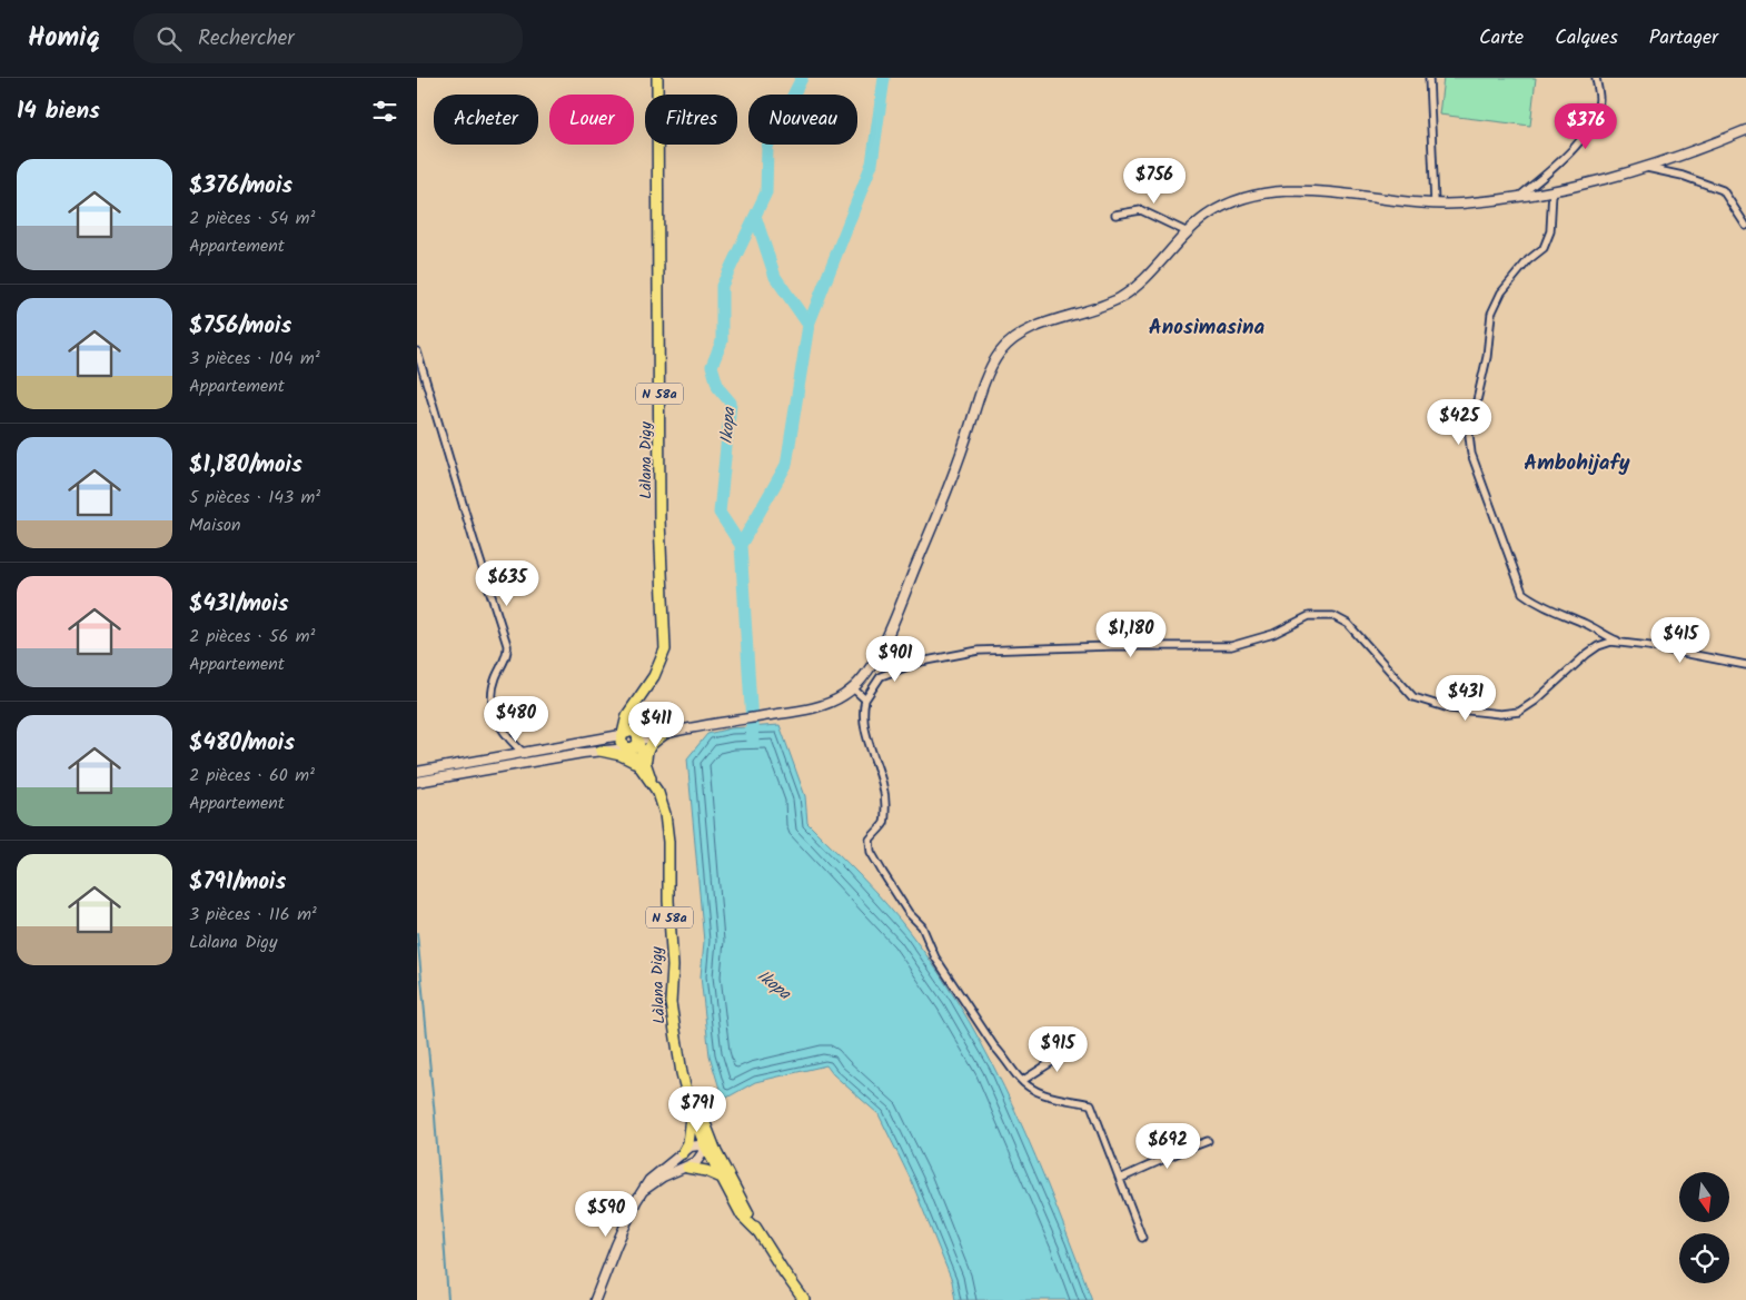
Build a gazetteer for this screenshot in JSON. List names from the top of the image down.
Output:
{
  "streets": {
    "main road": ["N 58a", "Làlana Digy"]
  },
  "crossings": [
    ["N 58a", "Làlana Digy"]
  ],
  "districts": ["Anosimasina", "Ambohijafy"],
  "water": ["Ikopa"],
  "north": "bottom",
  "page": {
    "header": "Homiq",
    "search": "Rechercher",
    "nav": ["Carte", "Calques", "Partager"],
    "heading": "14 biens",
    "chip": [
      "Acheter",
      "Louer",
      "Filtres",
      "Nouveau"
    ],
    "price": [
      "$376",
      "$756",
      "$425",
      "$635",
      "$1,180",
      "$415",
      "$901",
      "$431",
      "$480",
      "$411",
      "$915",
      "$791",
      "$692",
      "$590"
    ],
    "list": [
      {
        "name": "$376/mois",
        "note": "2 pièces · 54 m² · Appartement"
      },
      {
        "name": "$756/mois",
        "note": "3 pièces · 104 m² · Appartement"
      },
      {
        "name": "$1,180/mois",
        "note": "5 pièces · 143 m² · Maison"
      },
      {
        "name": "$431/mois",
        "note": "2 pièces · 56 m² · Appartement"
      },
      {
        "name": "$480/mois",
        "note": "2 pièces · 60 m² · Appartement"
      },
      {
        "name": "$791/mois",
        "note": "3 pièces · 116 m² · Làlana Digy"
      }
    ]
  }
}
